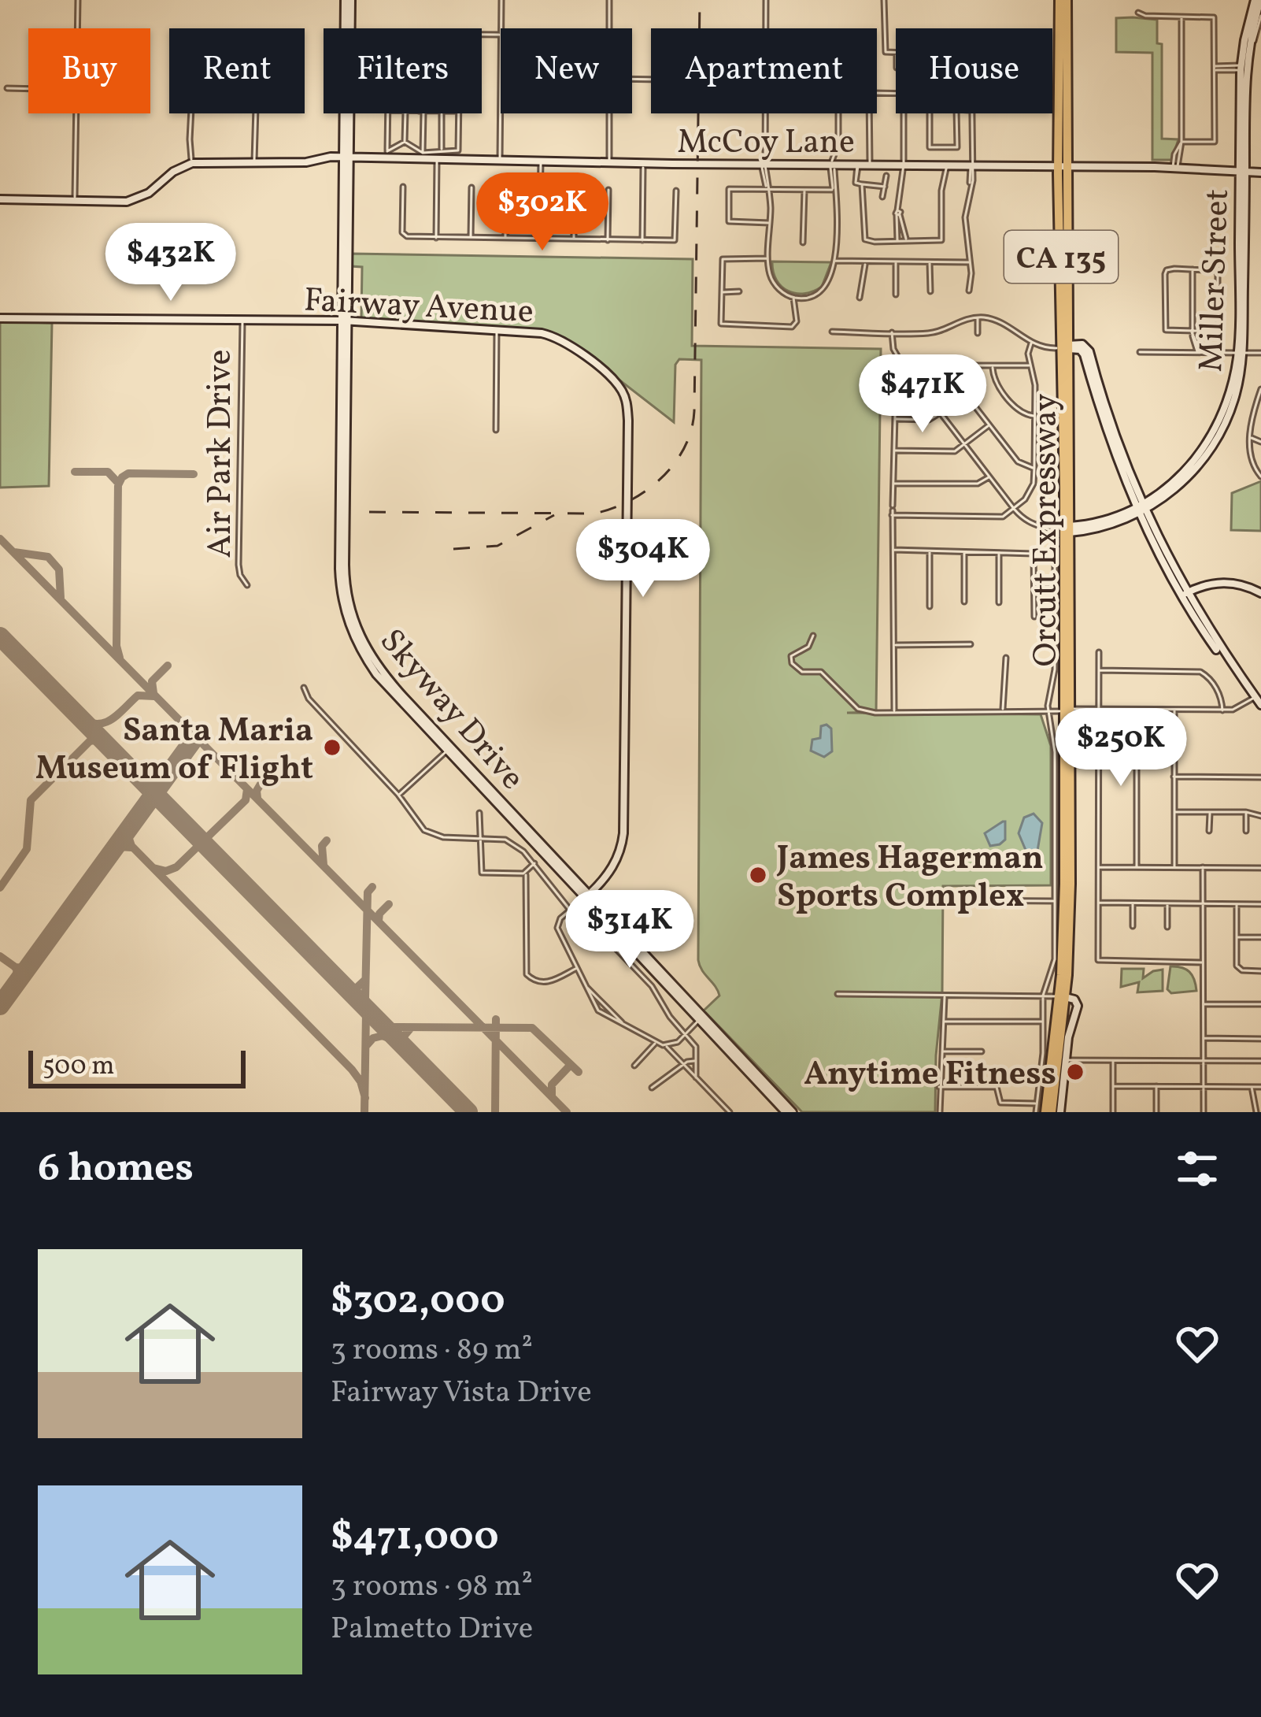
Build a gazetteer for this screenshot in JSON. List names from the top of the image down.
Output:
{
  "streets": {
    "highway": ["CA 135", "Orcutt Expressway"],
    "street": [
      "McCoy Lane",
      "Miller Street",
      "Fairway Avenue",
      "Air Park Drive",
      "Skyway Drive"
    ]
  },
  "crossings": [
    ["McCoy Lane", "CA 135"],
    ["McCoy Lane", "Miller Street"],
    ["McCoy Lane", "Skyway Drive"],
    ["CA 135", "Orcutt Expressway"],
    ["Miller Street", "Orcutt Expressway"],
    ["Fairway Avenue", "Air Park Drive"],
    ["Fairway Avenue", "Skyway Drive"]
  ],
  "places": ["Santa Maria Museum of Flight", "James Hagerman Sports Complex", "Anytime Fitness"],
  "scale_bar": "500 m",
  "page": {
    "chip": [
      "Buy",
      "Rent",
      "Filters",
      "New",
      "Apartment",
      "House"
    ],
    "price": [
      "$302K",
      "$432K",
      "$471K",
      "$304K",
      "$250K",
      "$314K"
    ],
    "scale": "500 m",
    "heading": "6 homes",
    "list": [
      {
        "name": "$302,000",
        "note": "3 rooms · 89 m² · Fairway Vista Drive"
      },
      {
        "name": "$471,000",
        "note": "3 rooms · 98 m² · Palmetto Drive"
      }
    ]
  }
}
